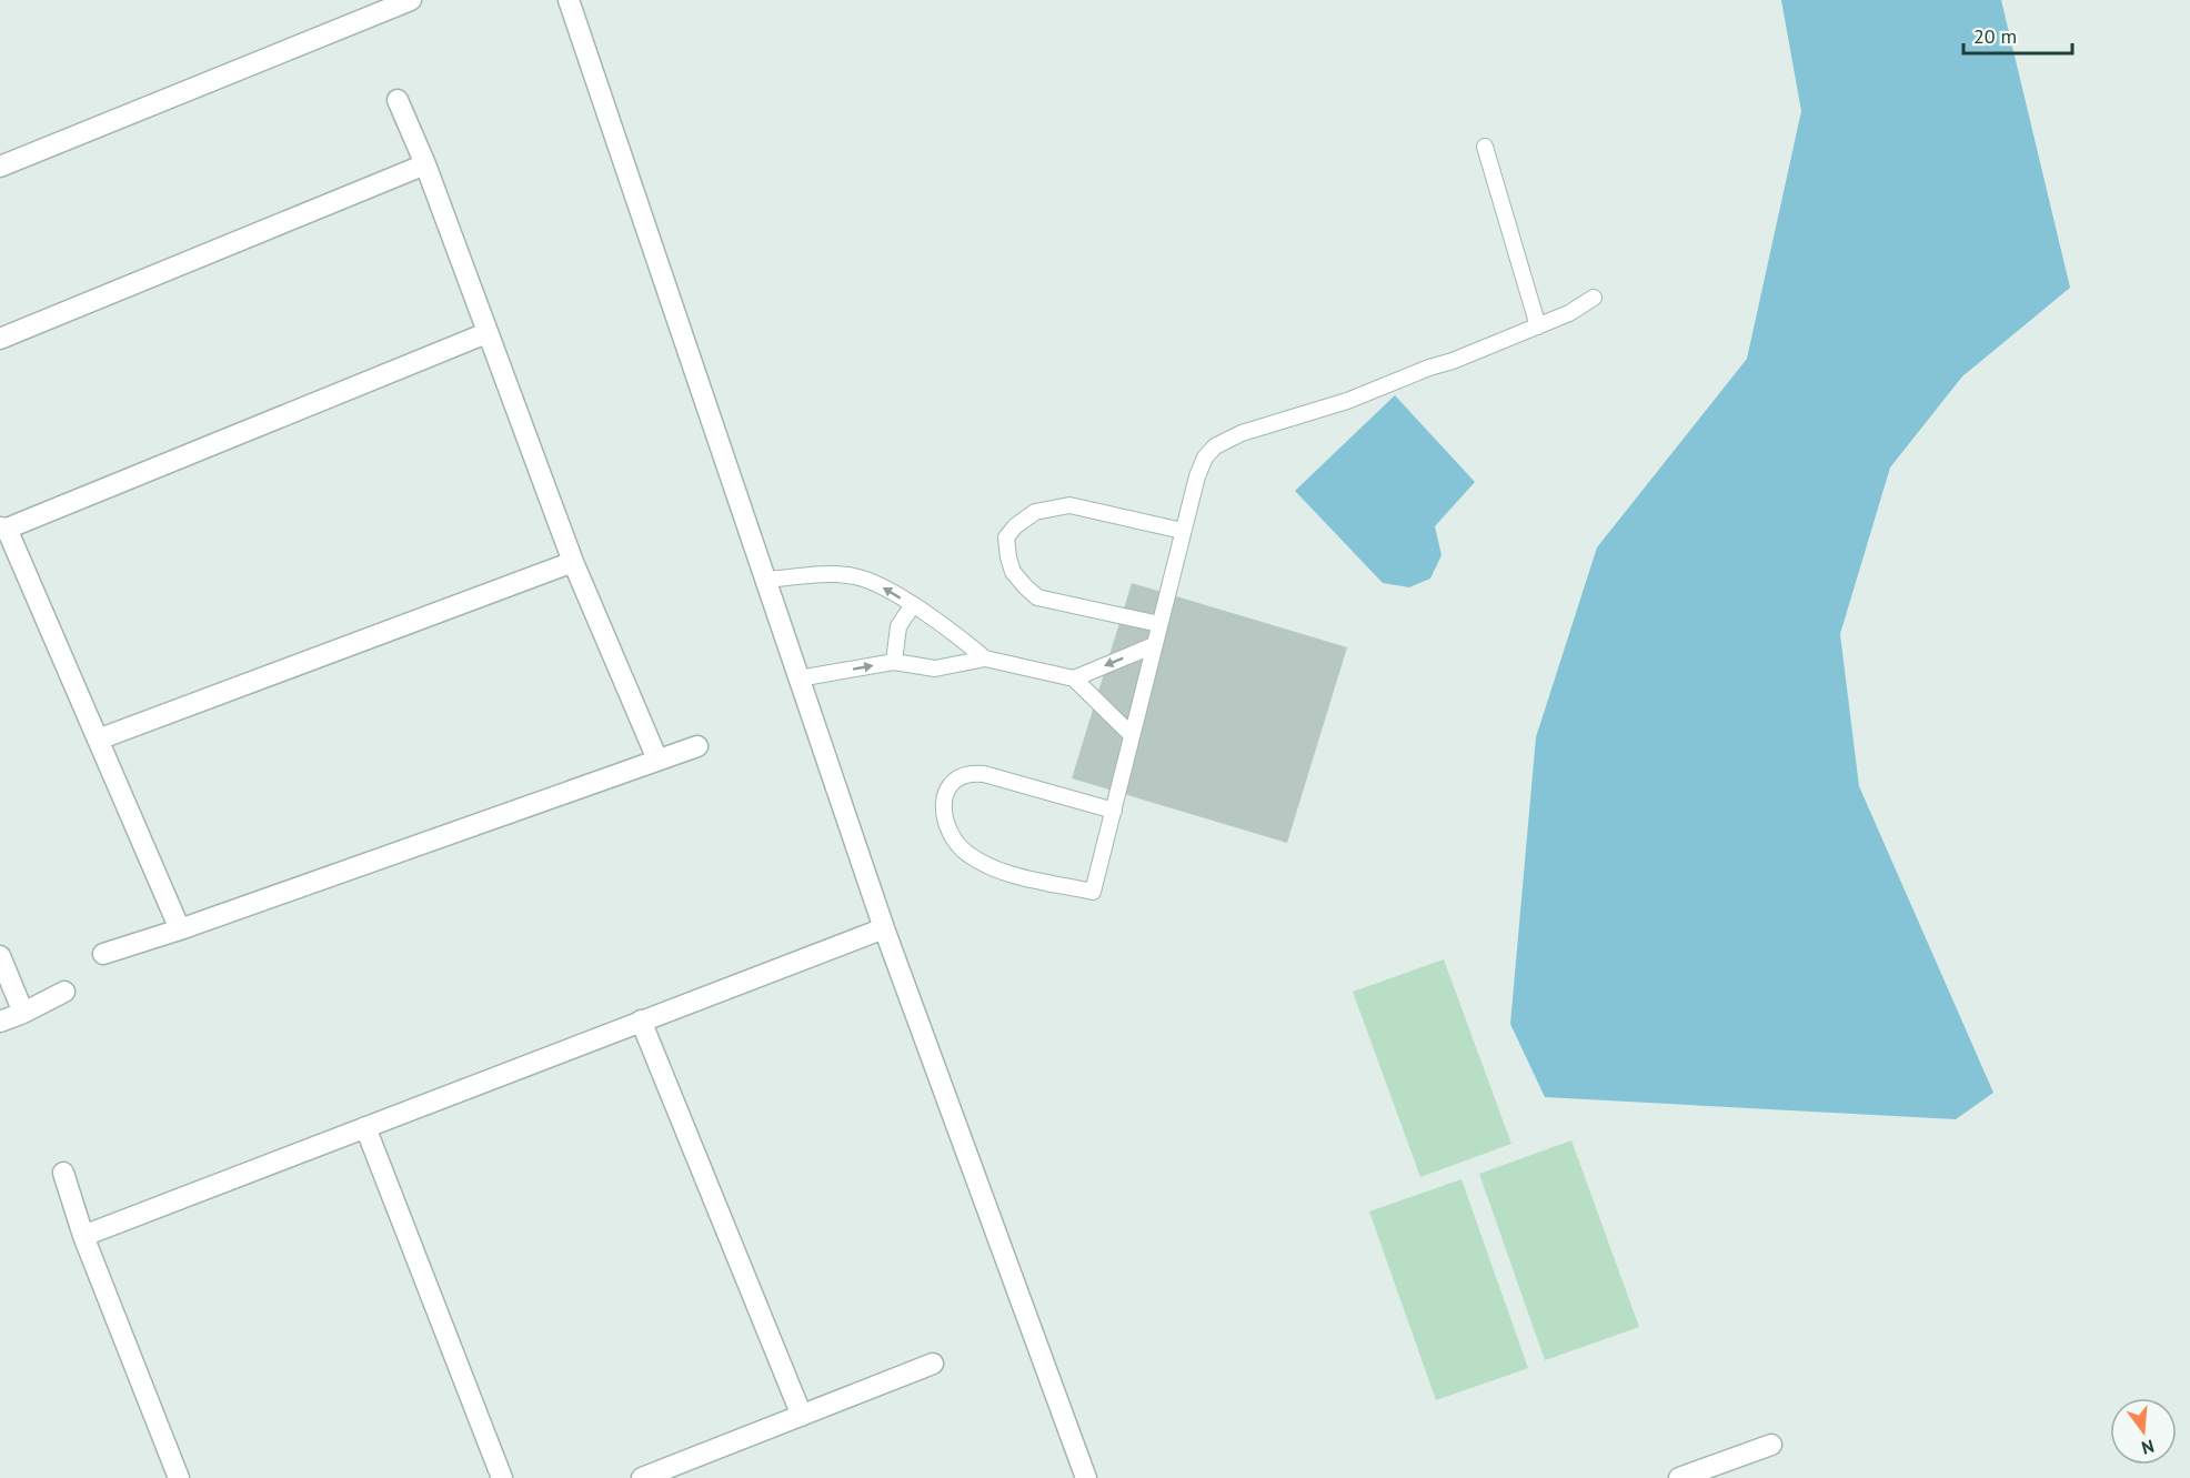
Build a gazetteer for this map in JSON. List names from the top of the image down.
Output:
{
  "scale_bar": "20 m",
  "north": "bottom"
}
